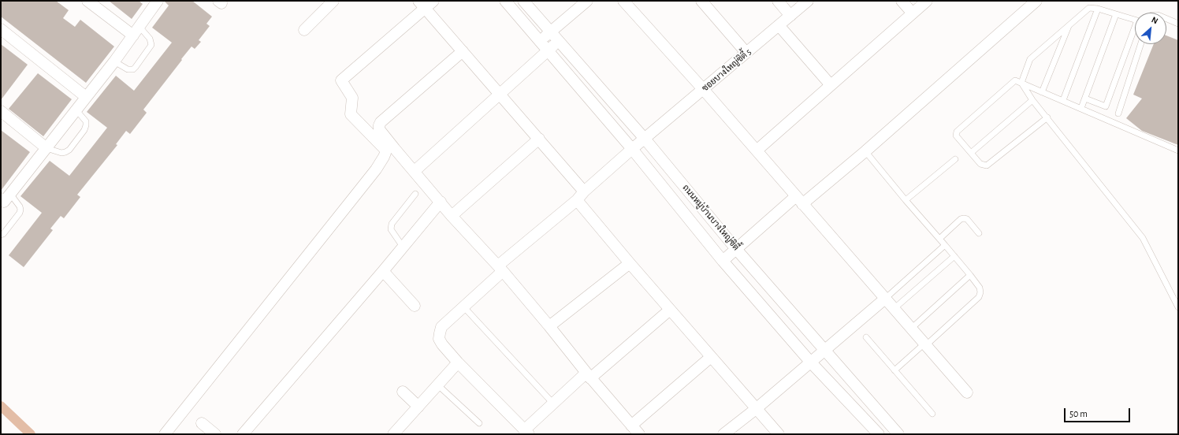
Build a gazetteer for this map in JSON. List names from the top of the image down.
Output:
{
  "streets": {
    "street": ["ซอยบางใหญ่ซิตี้ 5", "ถนนหมู่บ้านบางใหญ่ซิตี้"]
  },
  "crossings": [
    ["ซอยบางใหญ่ซิตี้ 5", "ถนนหมู่บ้านบางใหญ่ซิตี้"]
  ],
  "scale_bar": "50 m",
  "north": "top right"
}
